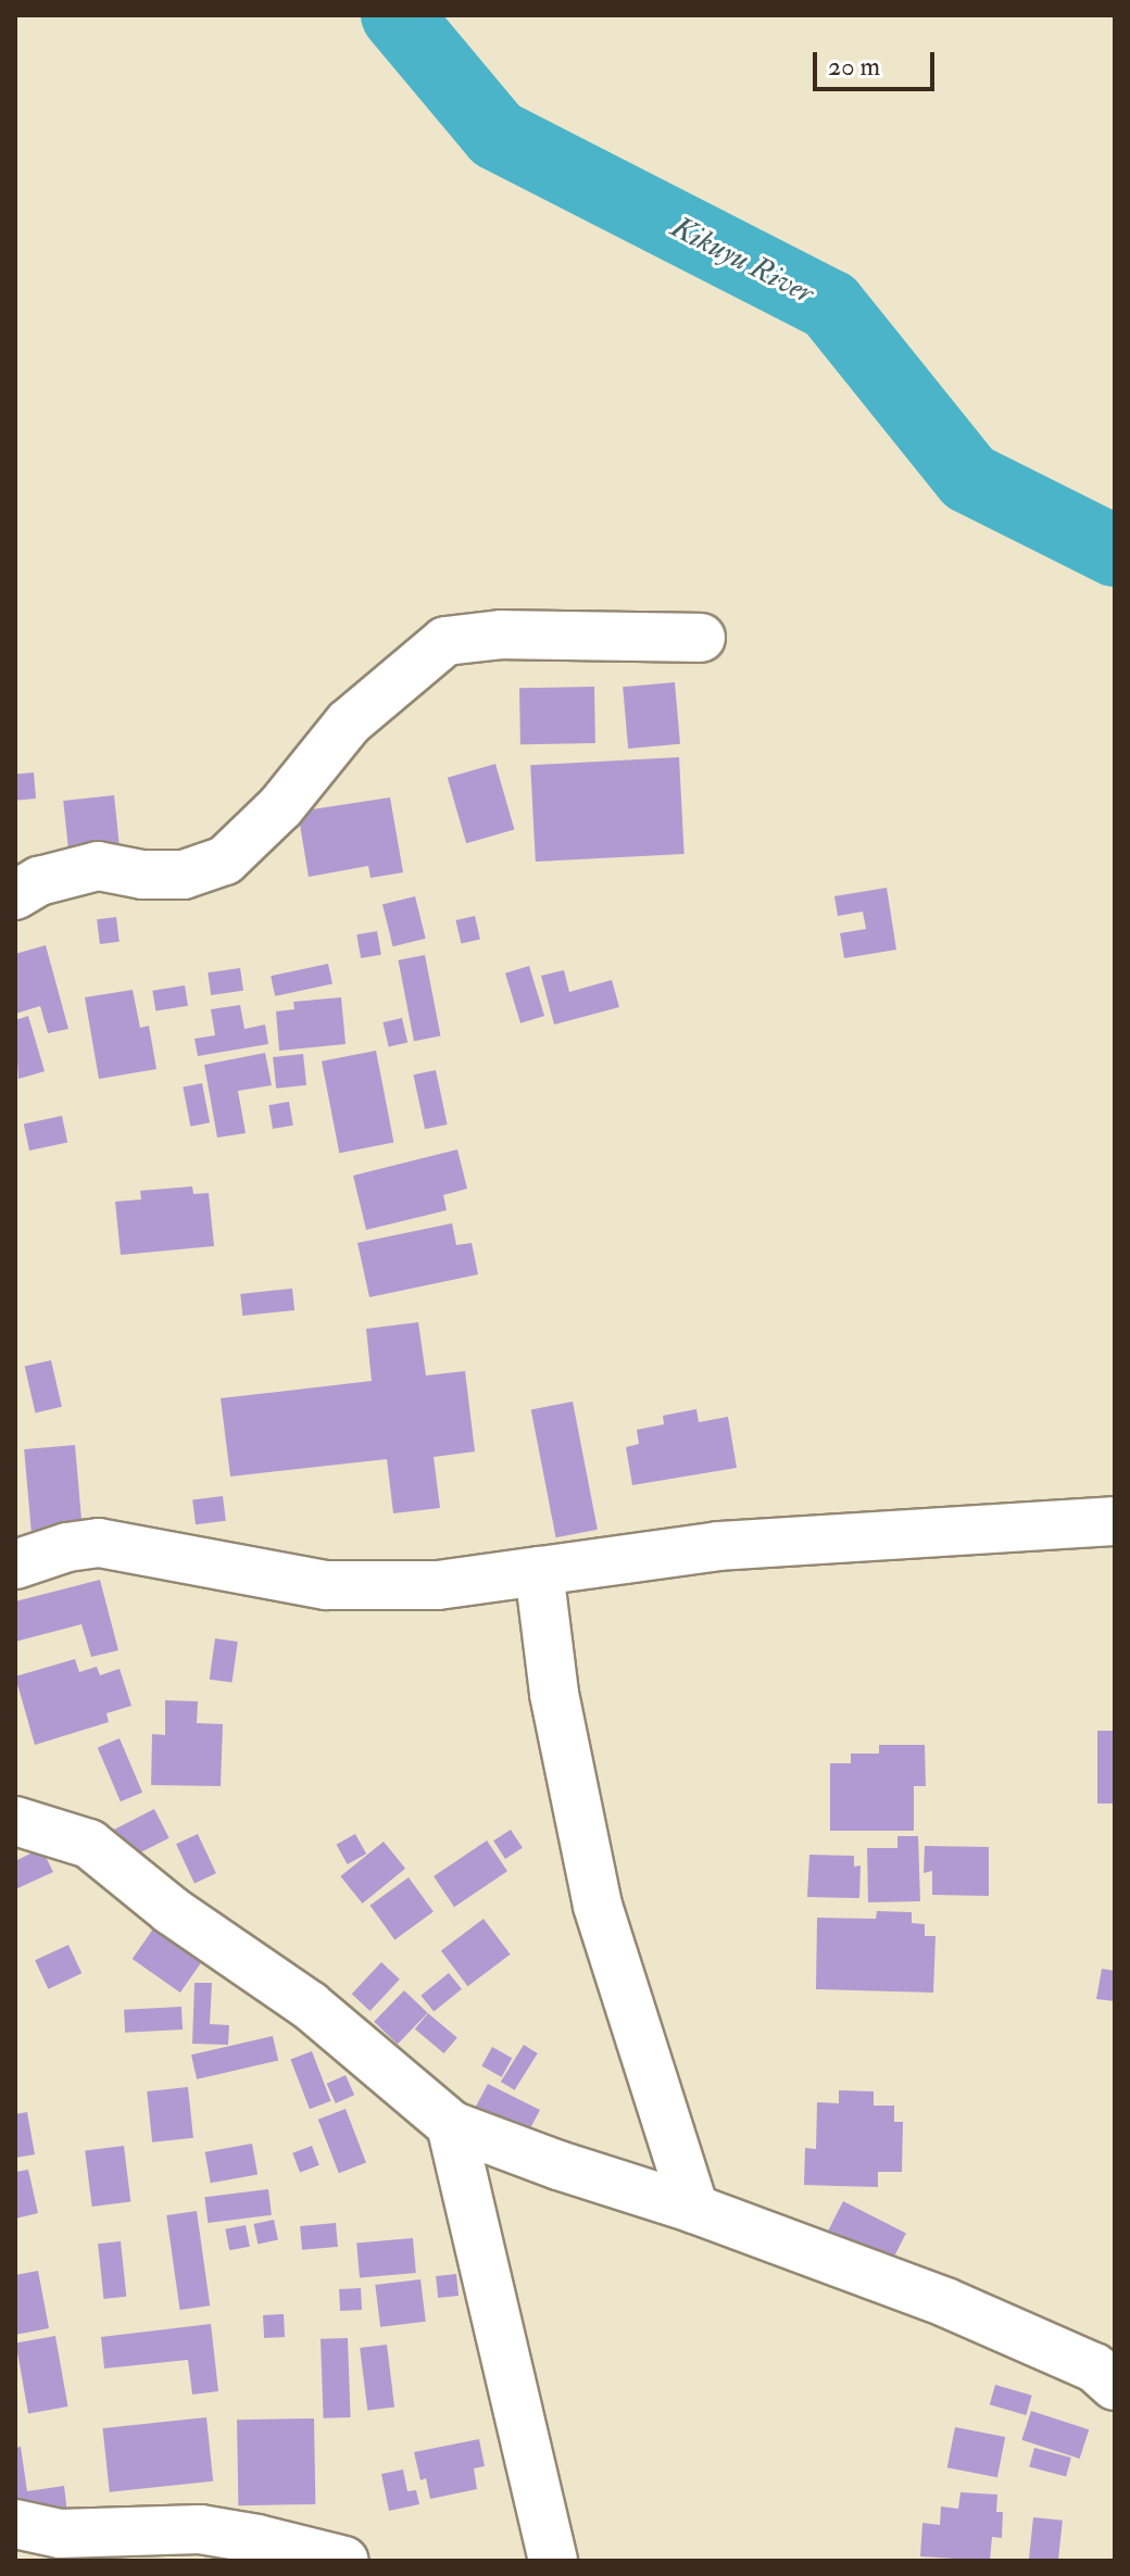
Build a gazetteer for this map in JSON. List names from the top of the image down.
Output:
{
  "water": ["Kikuyu River"],
  "scale_bar": "20 m"
}
